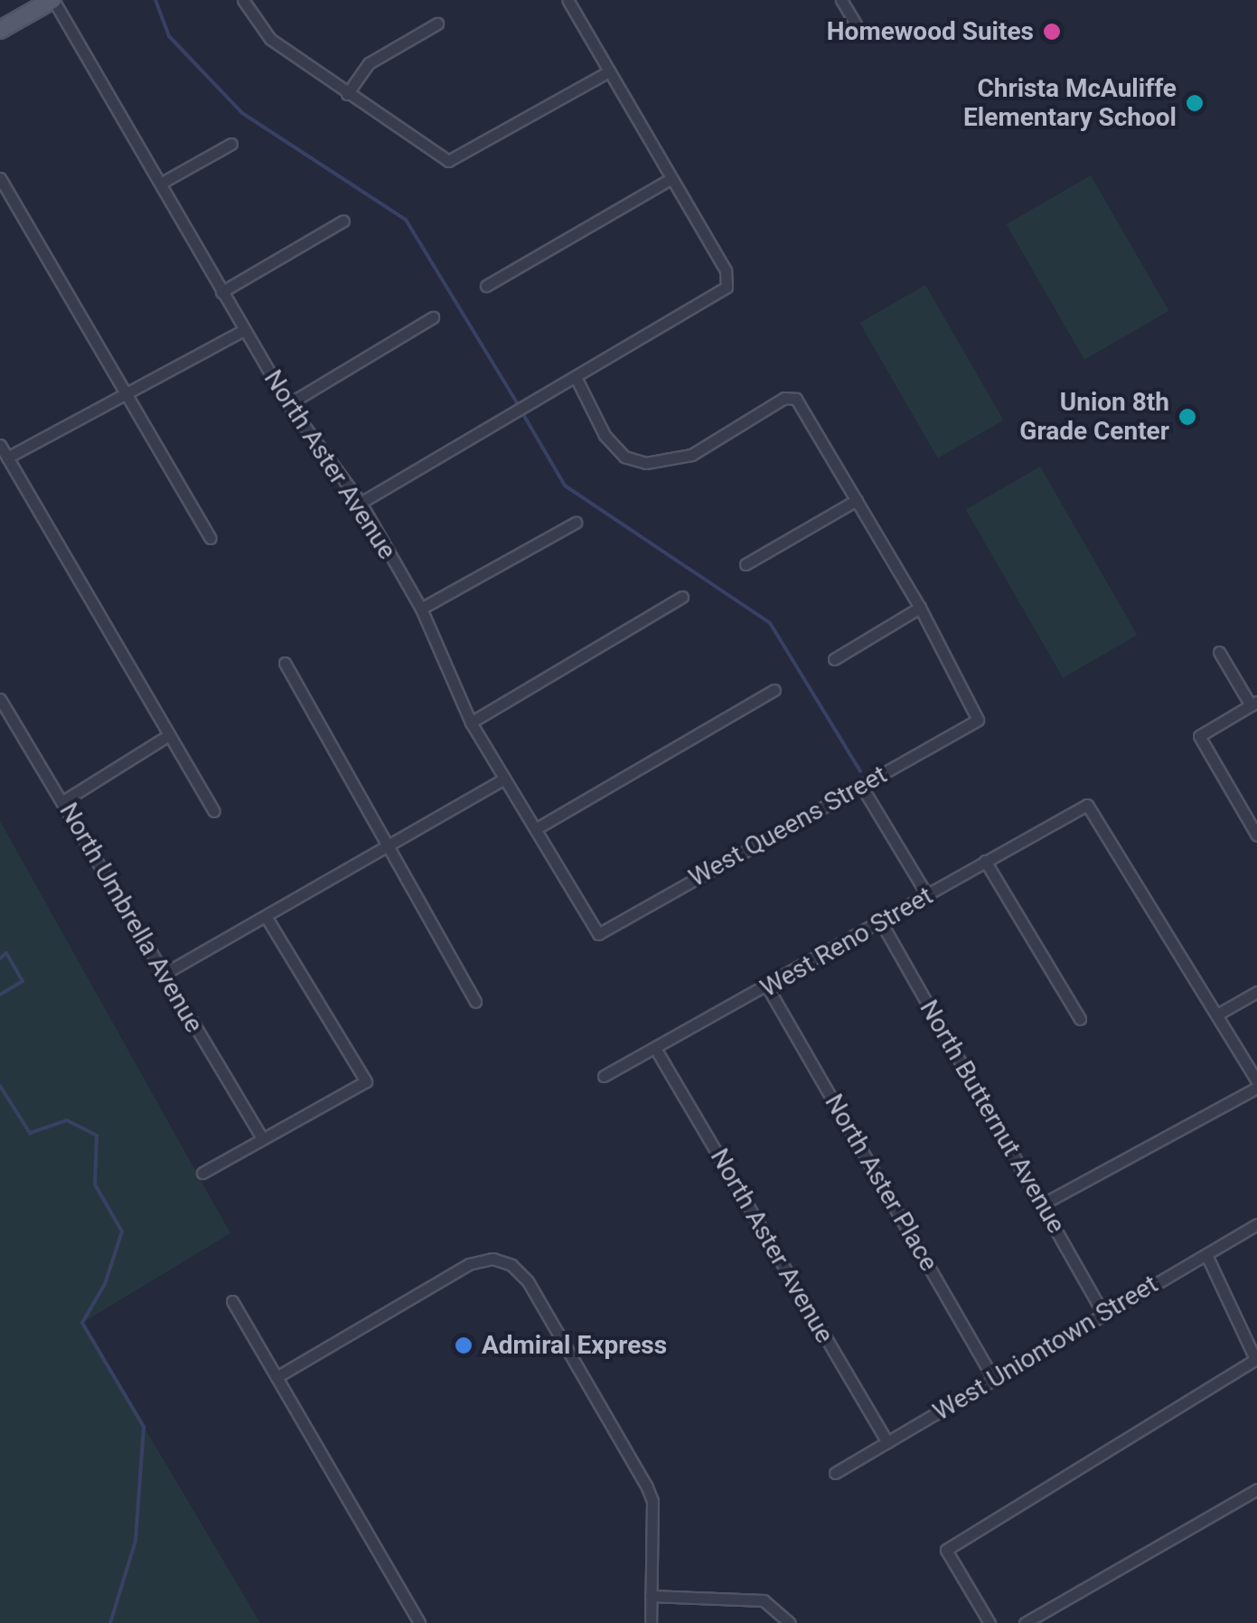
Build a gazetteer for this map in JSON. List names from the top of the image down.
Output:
{
  "streets": {
    "street": [
      "North Aster Avenue",
      "West Queens Street",
      "North Umbrella Avenue",
      "West Reno Street",
      "North Butternut Avenue",
      "North Aster Place",
      "West Uniontown Street"
    ]
  },
  "crossings": [
    ["North Aster Avenue", "West Queens Street"],
    ["North Aster Avenue", "West Reno Street"],
    ["North Aster Avenue", "West Uniontown Street"],
    ["West Reno Street", "North Butternut Avenue"],
    ["West Reno Street", "North Aster Place"],
    ["North Butternut Avenue", "West Uniontown Street"],
    ["North Aster Place", "West Uniontown Street"]
  ],
  "places": [
    "Homewood Suites",
    "Christa McAuliffe Elementary School",
    "Union 8th Grade Center",
    "Admiral Express"
  ]
}
